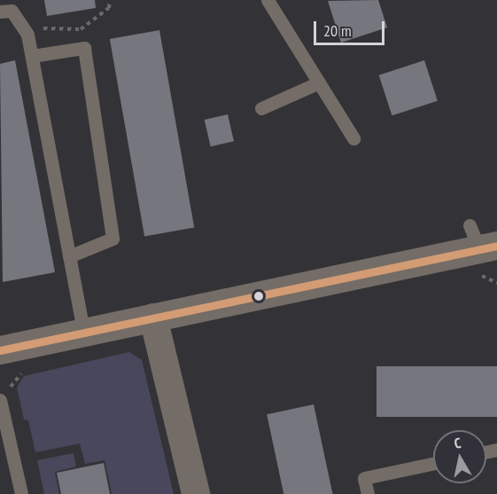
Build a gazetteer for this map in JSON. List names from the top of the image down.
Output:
{
  "scale_bar": "20 m",
  "north": "top"
}
